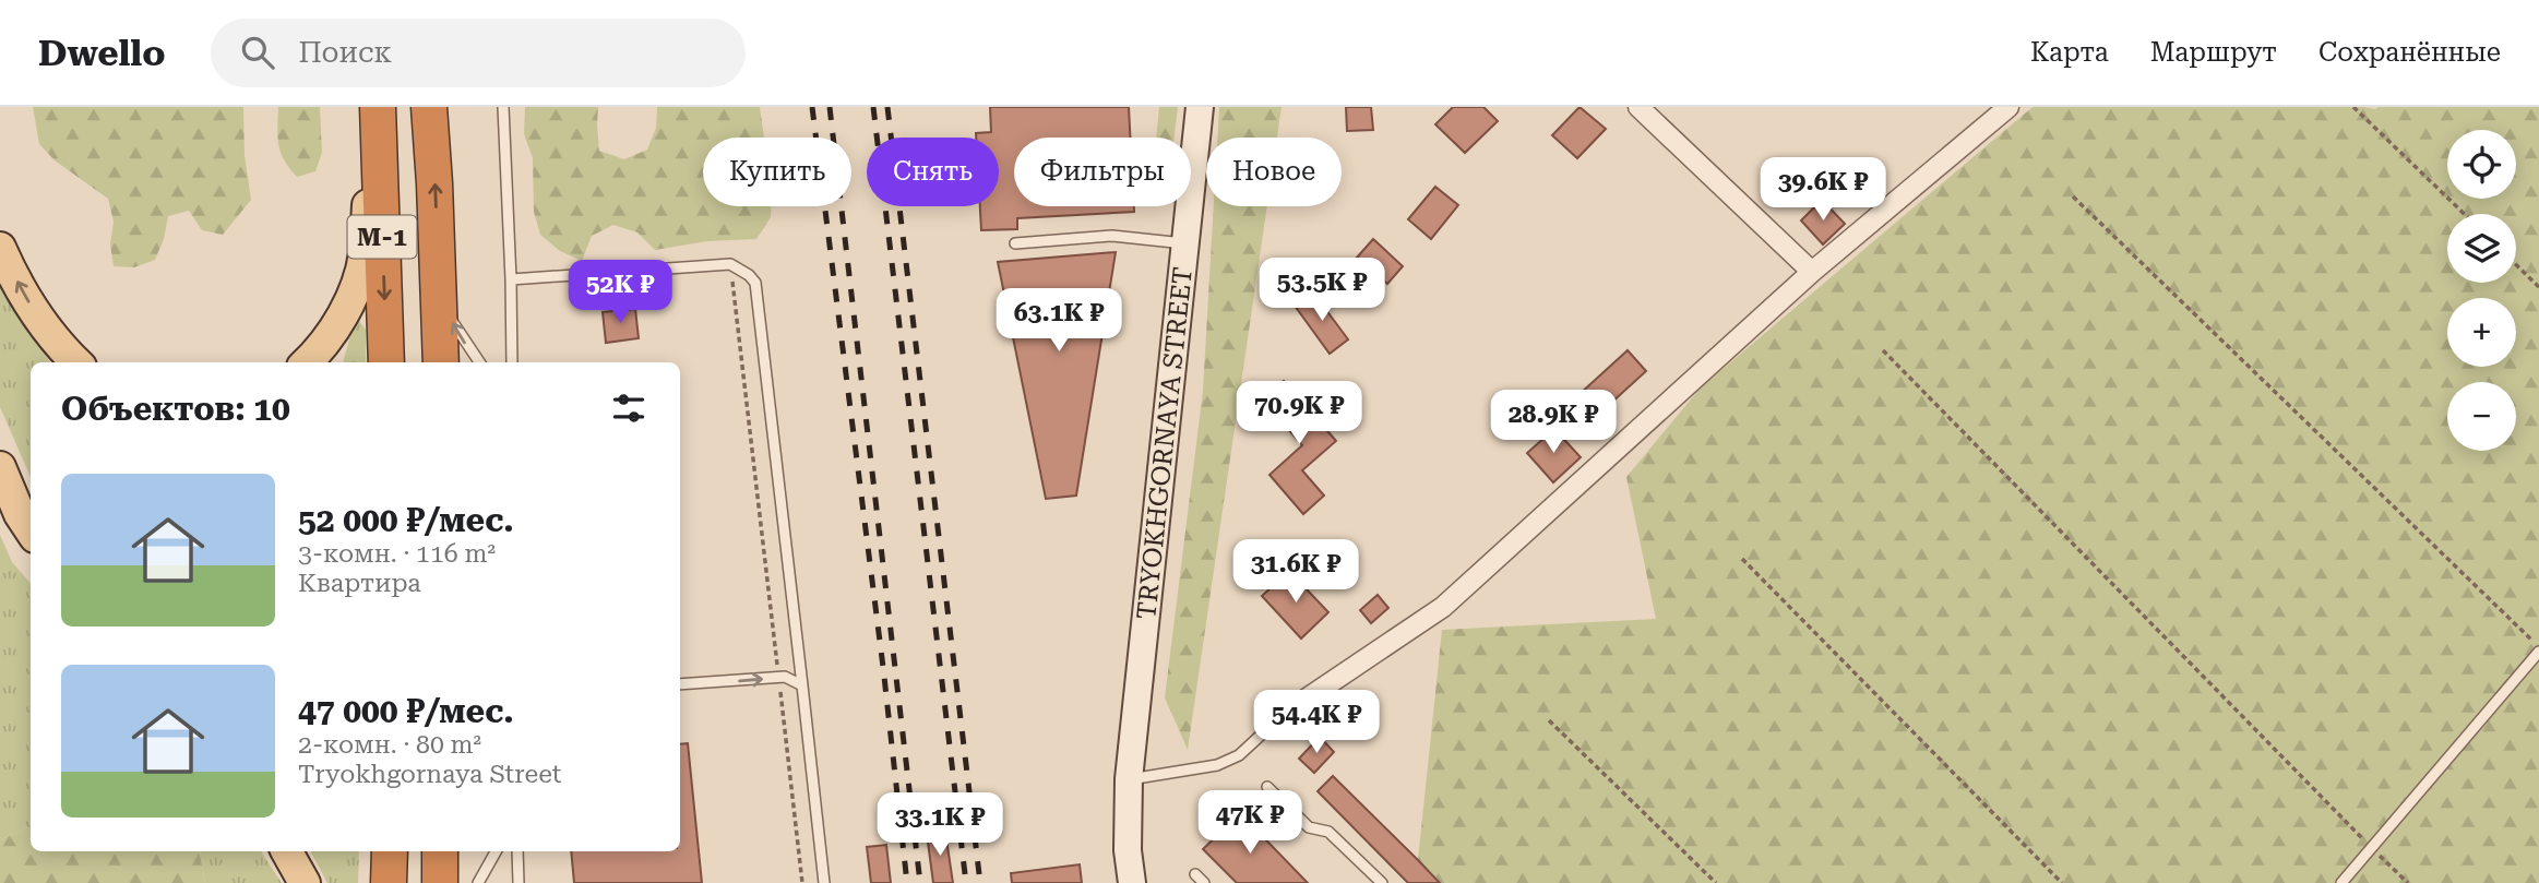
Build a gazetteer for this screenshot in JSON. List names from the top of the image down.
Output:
{
  "streets": {
    "highway": ["М-1"],
    "street": ["TRYOKHGORNAYA STREET"]
  },
  "page": {
    "header": "Dwello",
    "search": "Поиск",
    "nav": ["Карта", "Маршрут", "Сохранённые"],
    "map_buttons": ["+", "−"],
    "chip": [
      "Купить",
      "Снять",
      "Фильтры",
      "Новое"
    ],
    "price": [
      "39.6K ₽",
      "53.5K ₽",
      "52K ₽",
      "63.1K ₽",
      "70.9K ₽",
      "28.9K ₽",
      "31.6K ₽",
      "54.4K ₽",
      "47K ₽",
      "33.1K ₽"
    ],
    "heading": "Объектов: 10",
    "list": [
      {
        "name": "52 000 ₽/мес.",
        "note": "3-комн. · 116 m² · Квартира"
      },
      {
        "name": "47 000 ₽/мес.",
        "note": "2-комн. · 80 m² · Tryokhgornaya Street"
      }
    ]
  }
}
